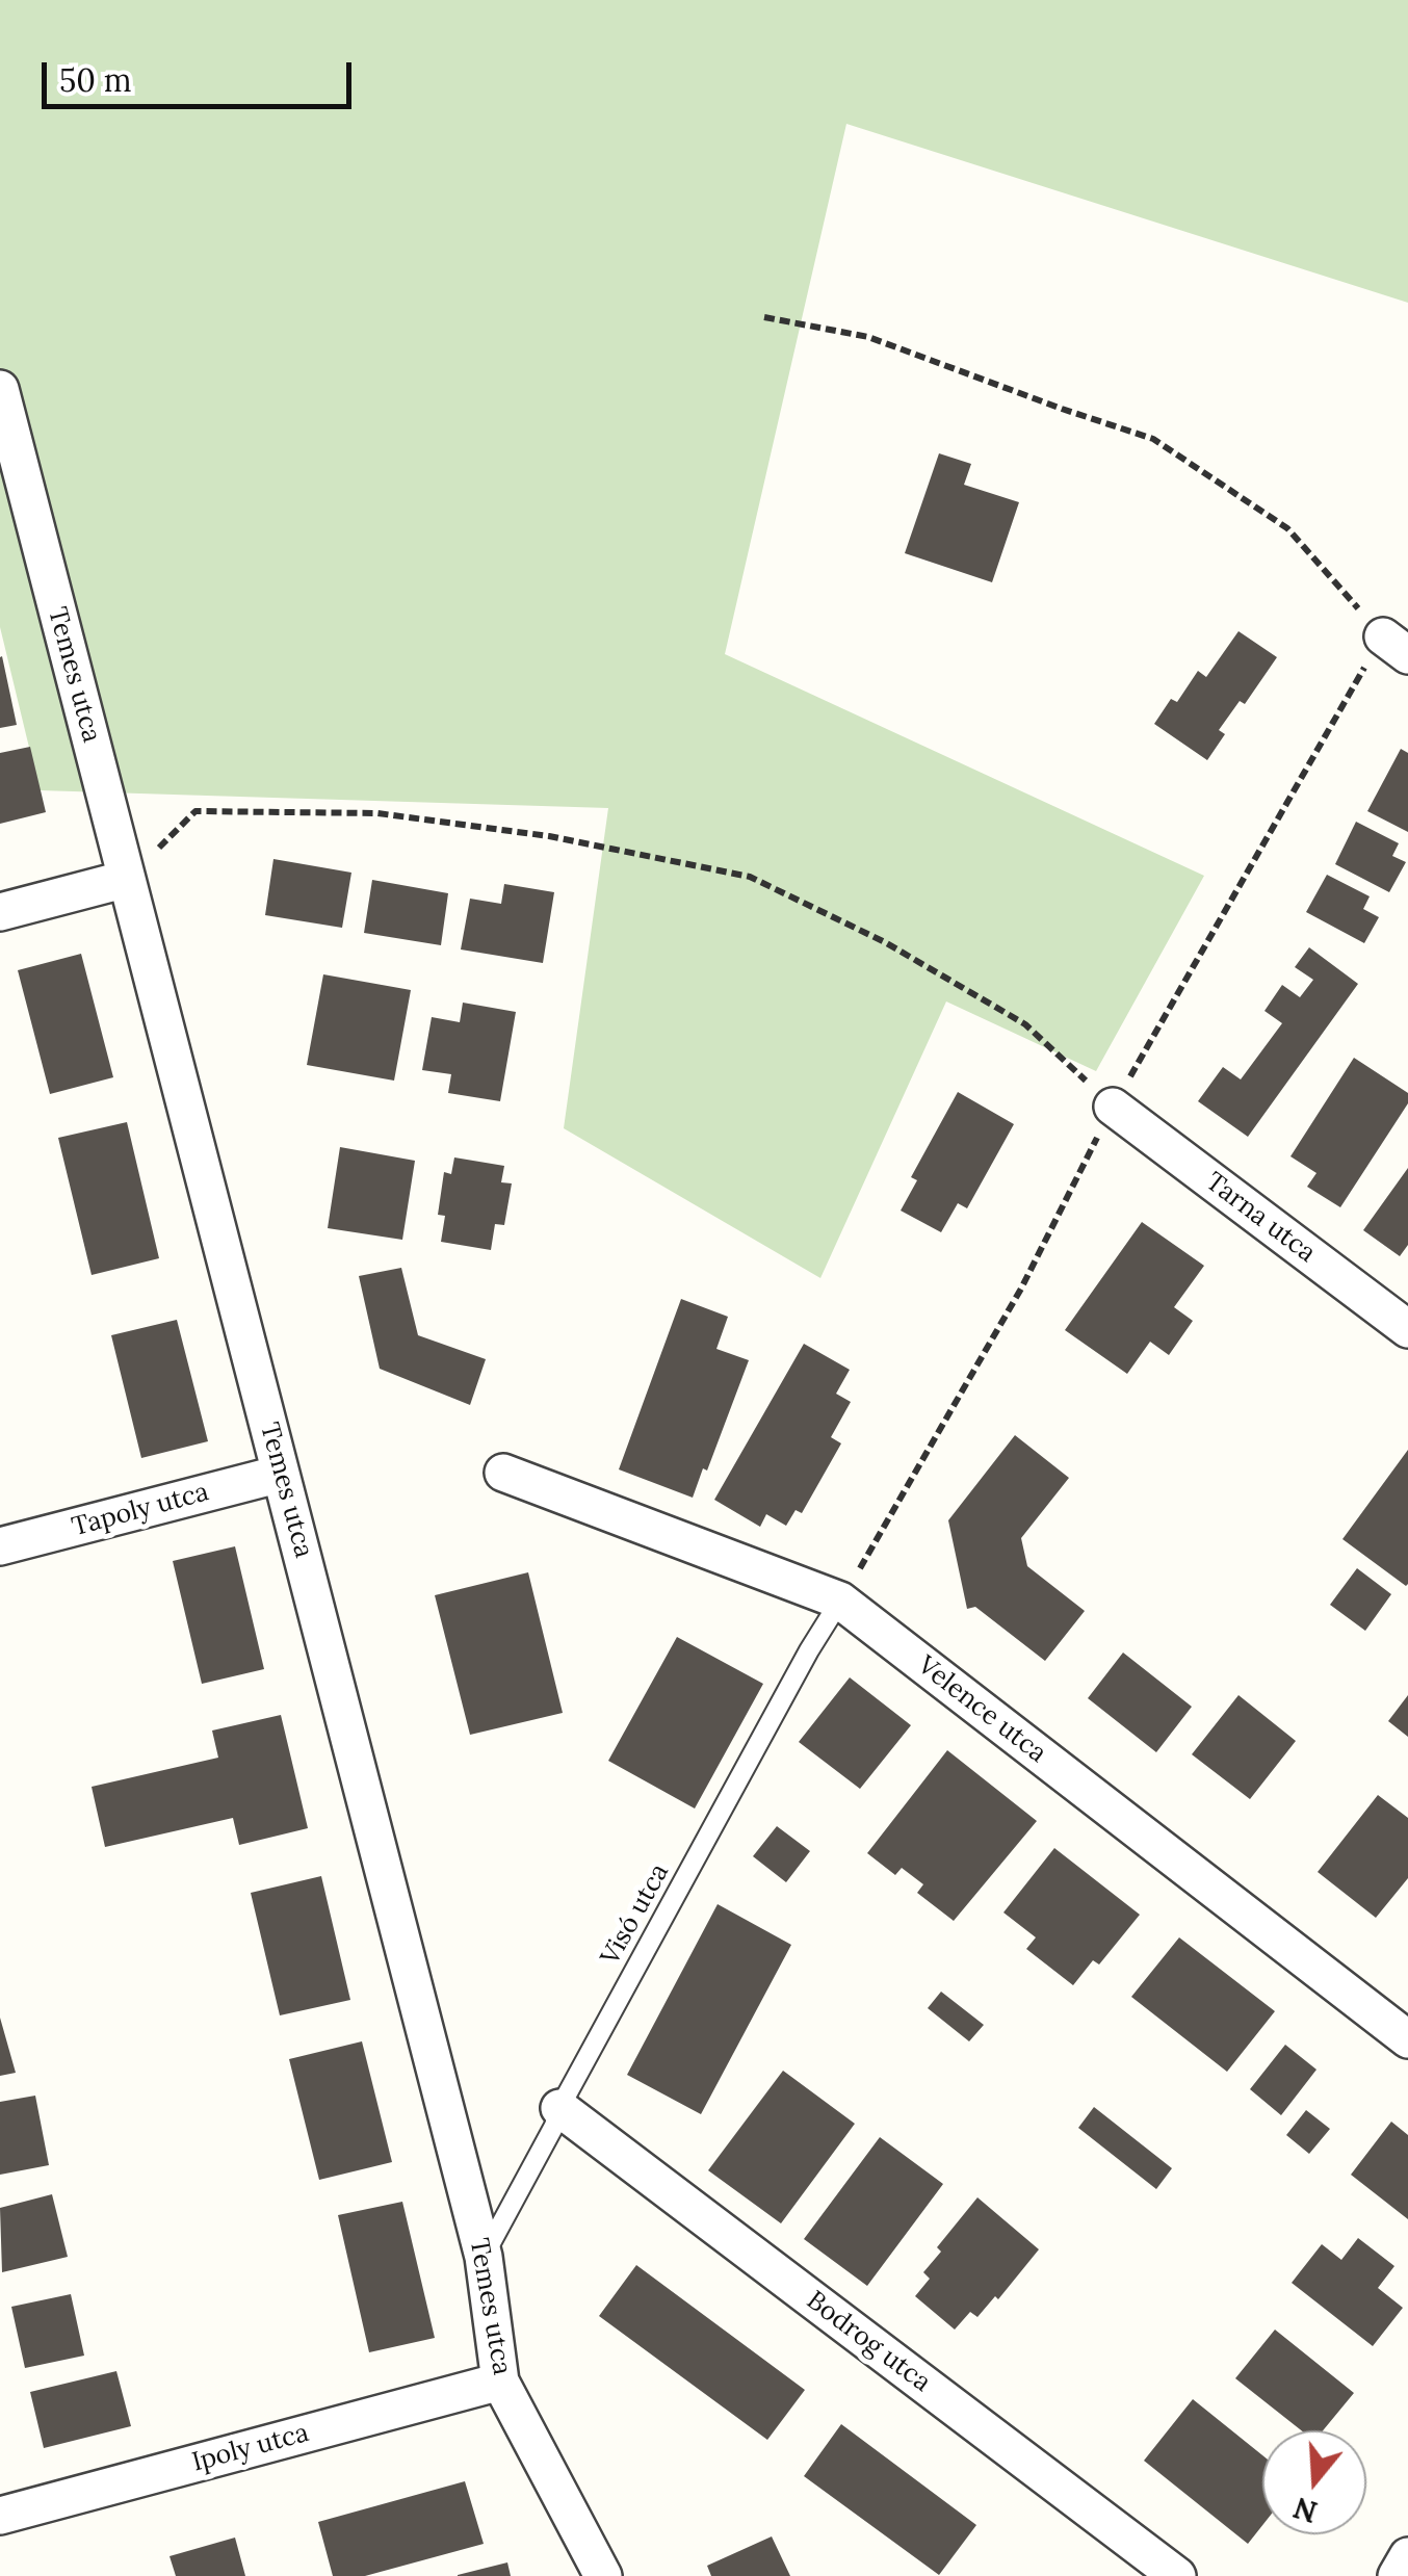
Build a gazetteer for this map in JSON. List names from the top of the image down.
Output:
{
  "streets": {
    "street": [
      "Temes utca",
      "Tarna utca",
      "Tapoly utca",
      "Velence utca",
      "Bodrog utca",
      "Ipoly utca"
    ],
    "lane": ["Visó utca"]
  },
  "crossings": [
    ["Temes utca", "Tapoly utca"],
    ["Temes utca", "Visó utca"],
    ["Temes utca", "Ipoly utca"],
    ["Velence utca", "Visó utca"],
    ["Visó utca", "Bodrog utca"]
  ],
  "scale_bar": "50 m",
  "north": "bottom"
}
